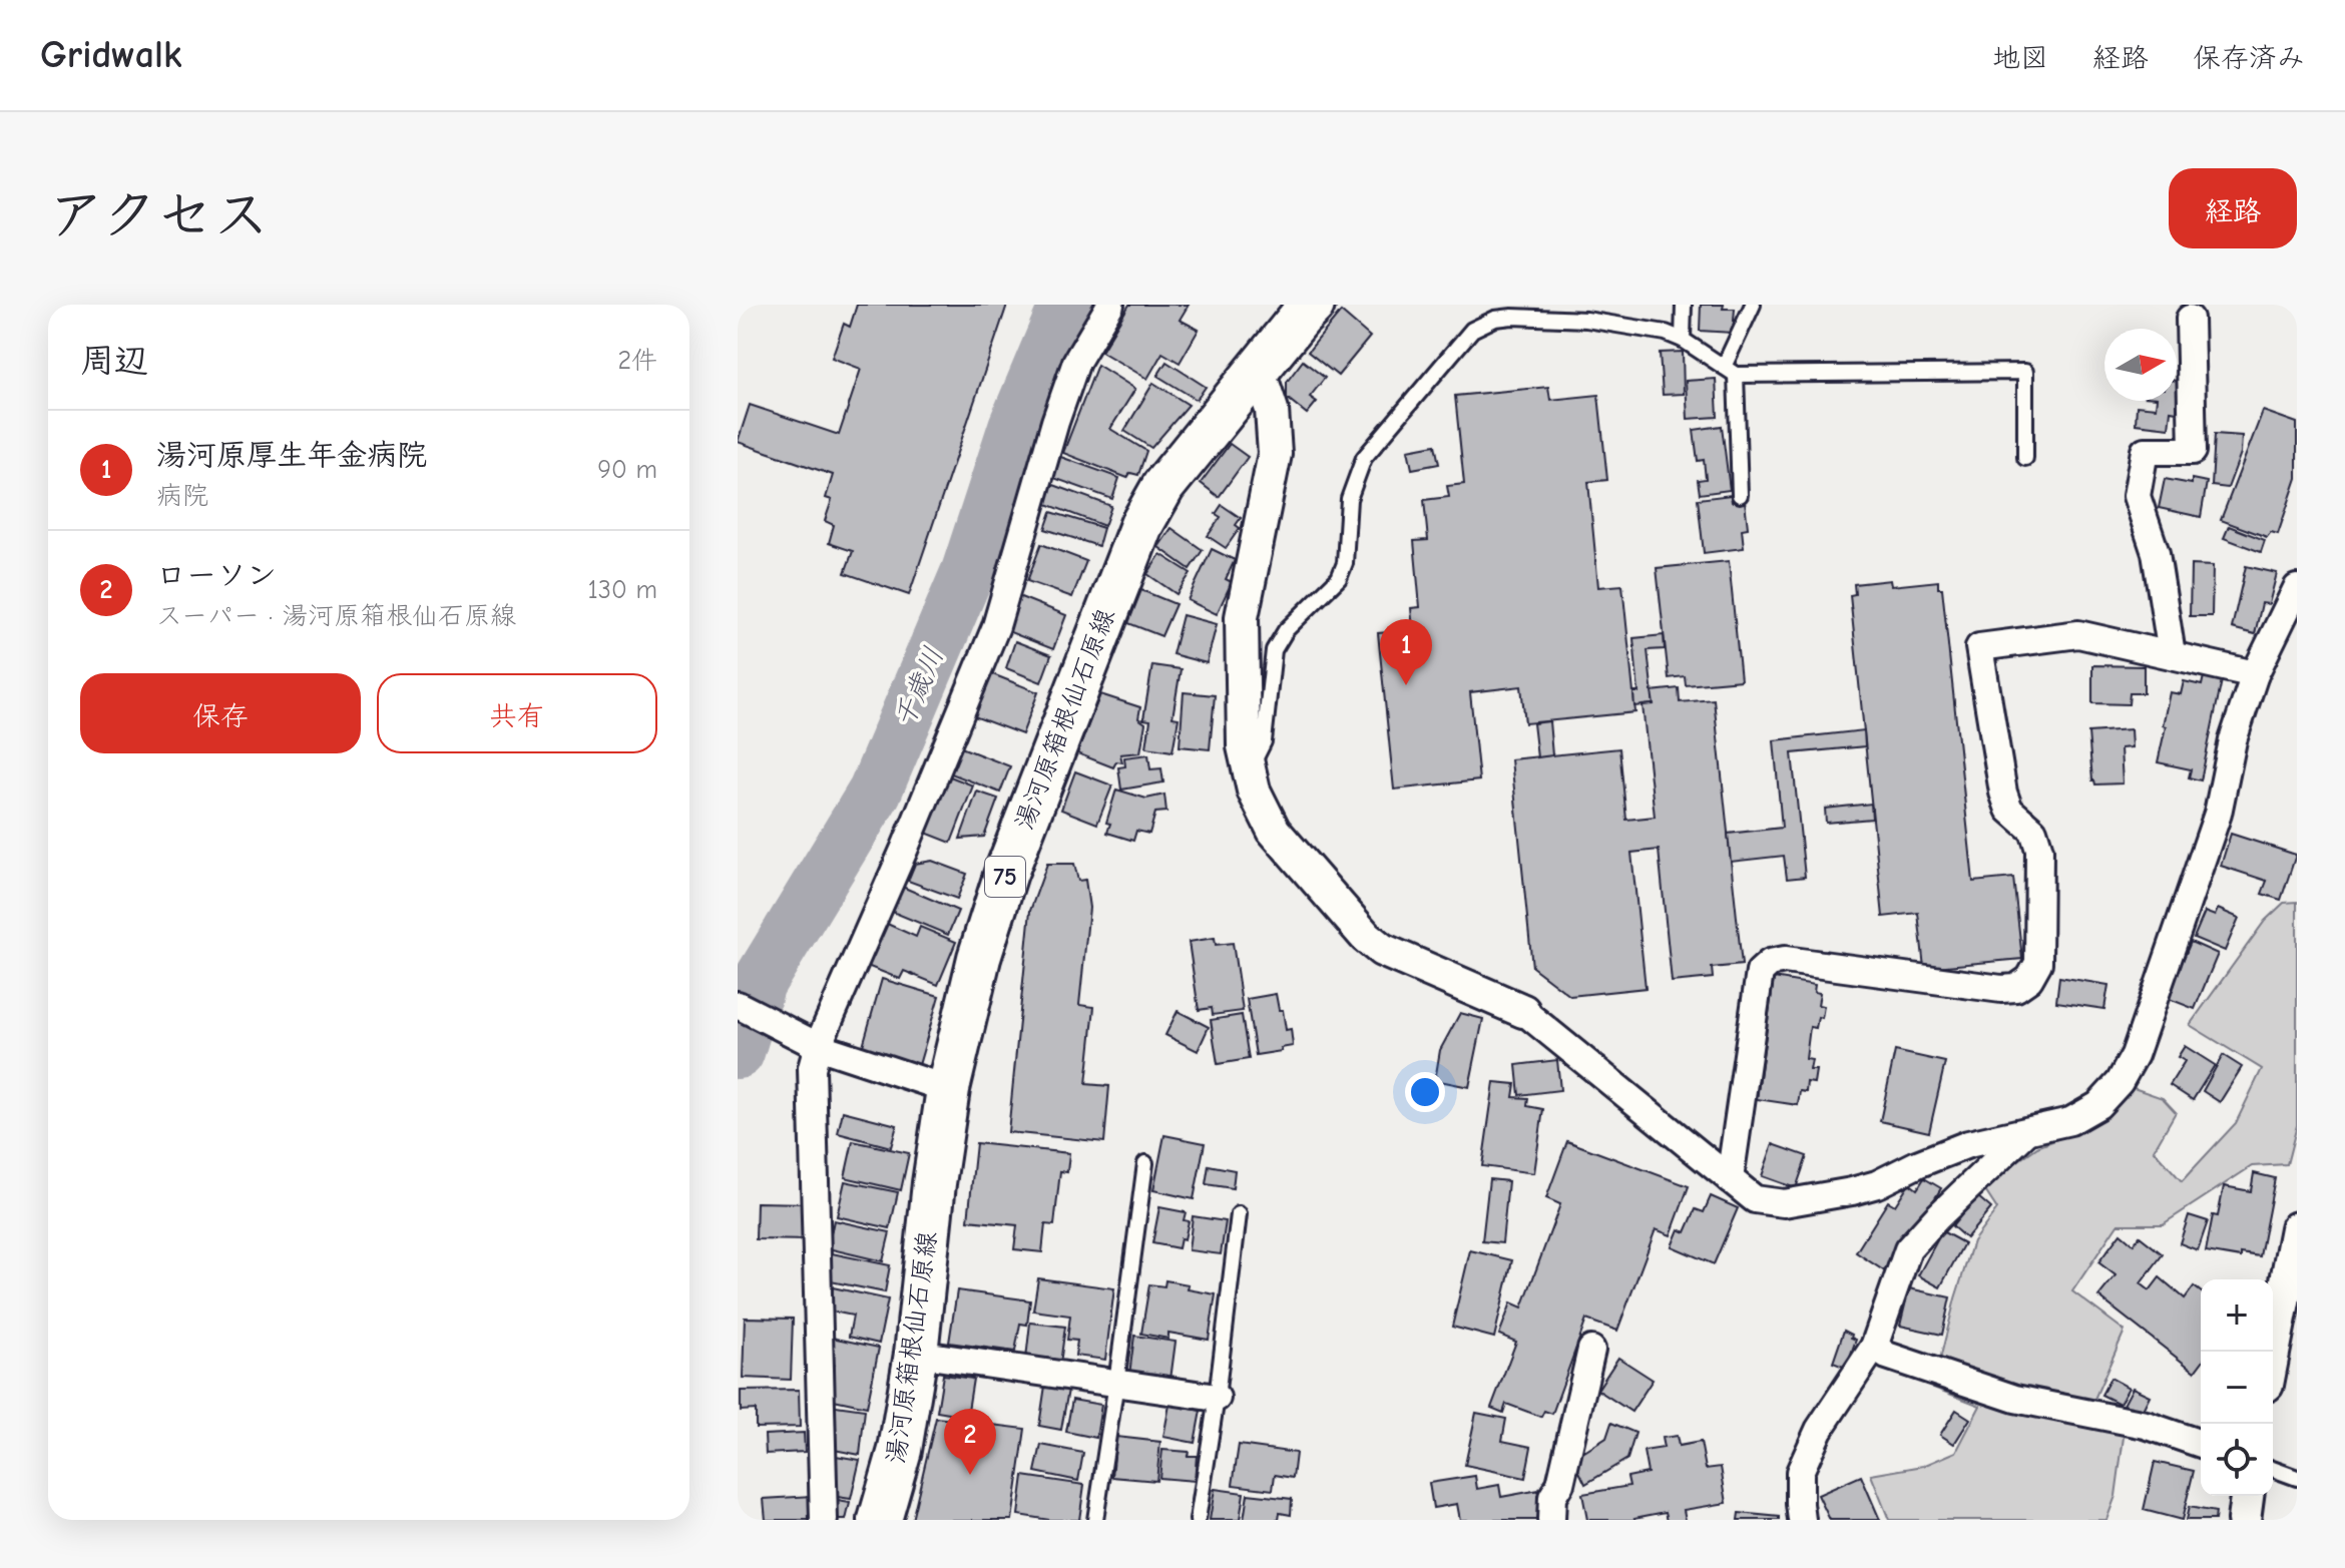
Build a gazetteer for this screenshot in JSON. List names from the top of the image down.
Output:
{
  "streets": {
    "main road": ["湯河原箱根仙石原線", "75"]
  },
  "water": ["千歳川"],
  "north": "right",
  "page": {
    "header": "Gridwalk",
    "nav": ["地図", "経路", "保存済み"],
    "title": "アクセス",
    "buttons": [
      "経路",
      ["保存", "共有"]
    ],
    "heading": ["周辺", "2件"],
    "list": [
      {
        "mark": "1",
        "name": "湯河原厚生年金病院",
        "note": "病院",
        "value": "90 m"
      },
      {
        "mark": "2",
        "name": "ローソン",
        "note": "スーパー · 湯河原箱根仙石原線",
        "value": "130 m"
      }
    ],
    "pins": ["1", "2"],
    "map_buttons": ["+", "−"]
  }
}
